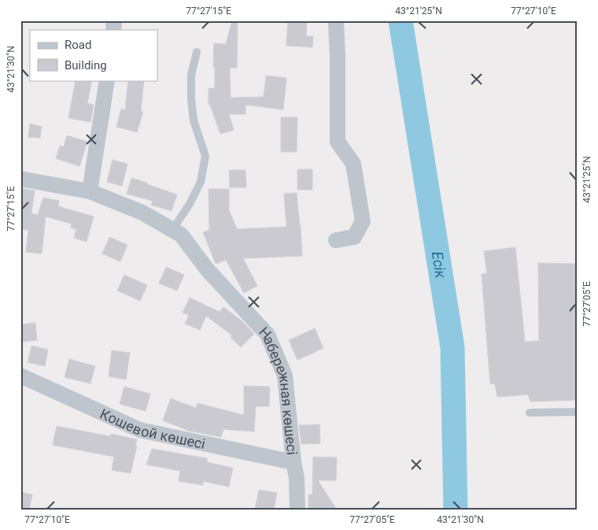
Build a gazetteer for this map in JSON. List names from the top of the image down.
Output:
{
  "streets": {
    "street": ["Набережная көшесі", "Кошевой көшесі"]
  },
  "crossings": [
    ["Набережная көшесі", "Кошевой көшесі"]
  ],
  "water": ["Есік"],
  "legend": ["Road", "Building"],
  "coordinates": [
    "77°27'15\"E",
    "43°21'25\"N",
    "77°27'10\"E",
    "43°21'30\"N",
    "77°27'05\"E"
  ]
}
